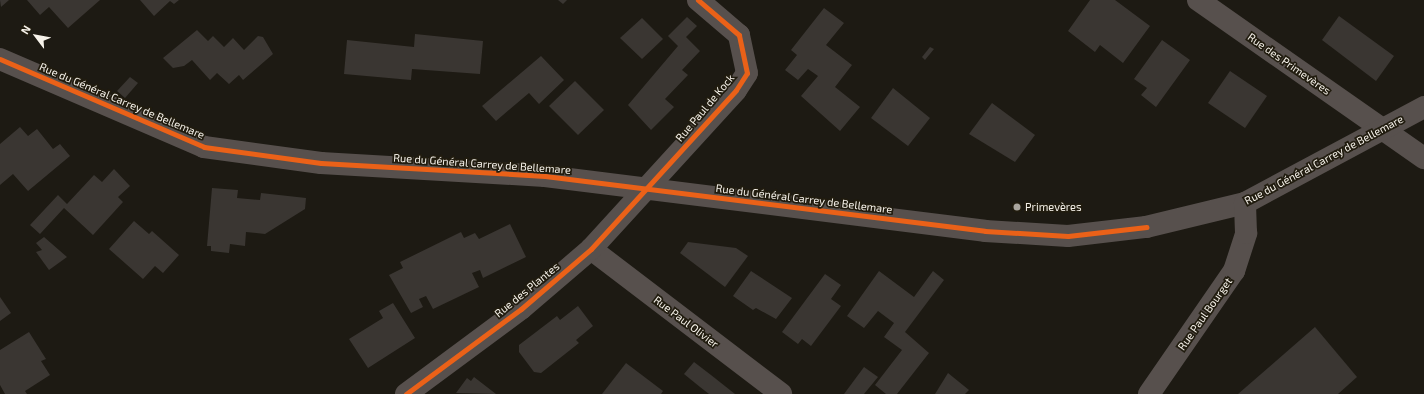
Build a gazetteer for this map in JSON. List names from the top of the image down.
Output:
{
  "streets": {
    "street": [
      "Rue des Primevères",
      "Rue du Général Carrey de Bellemare",
      "Rue Paul de Kock",
      "Rue des Plantes",
      "Rue Paul Bourget",
      "Rue Paul Olivier"
    ]
  },
  "crossings": [
    ["Rue des Primevères", "Rue du Général Carrey de Bellemare"],
    ["Rue du Général Carrey de Bellemare", "Rue Paul de Kock"],
    ["Rue du Général Carrey de Bellemare", "Rue des Plantes"],
    ["Rue du Général Carrey de Bellemare", "Rue Paul Bourget"],
    ["Rue Paul de Kock", "Rue des Plantes"],
    ["Rue des Plantes", "Rue Paul Olivier"]
  ],
  "places": ["Primevères"],
  "north": "top left"
}
